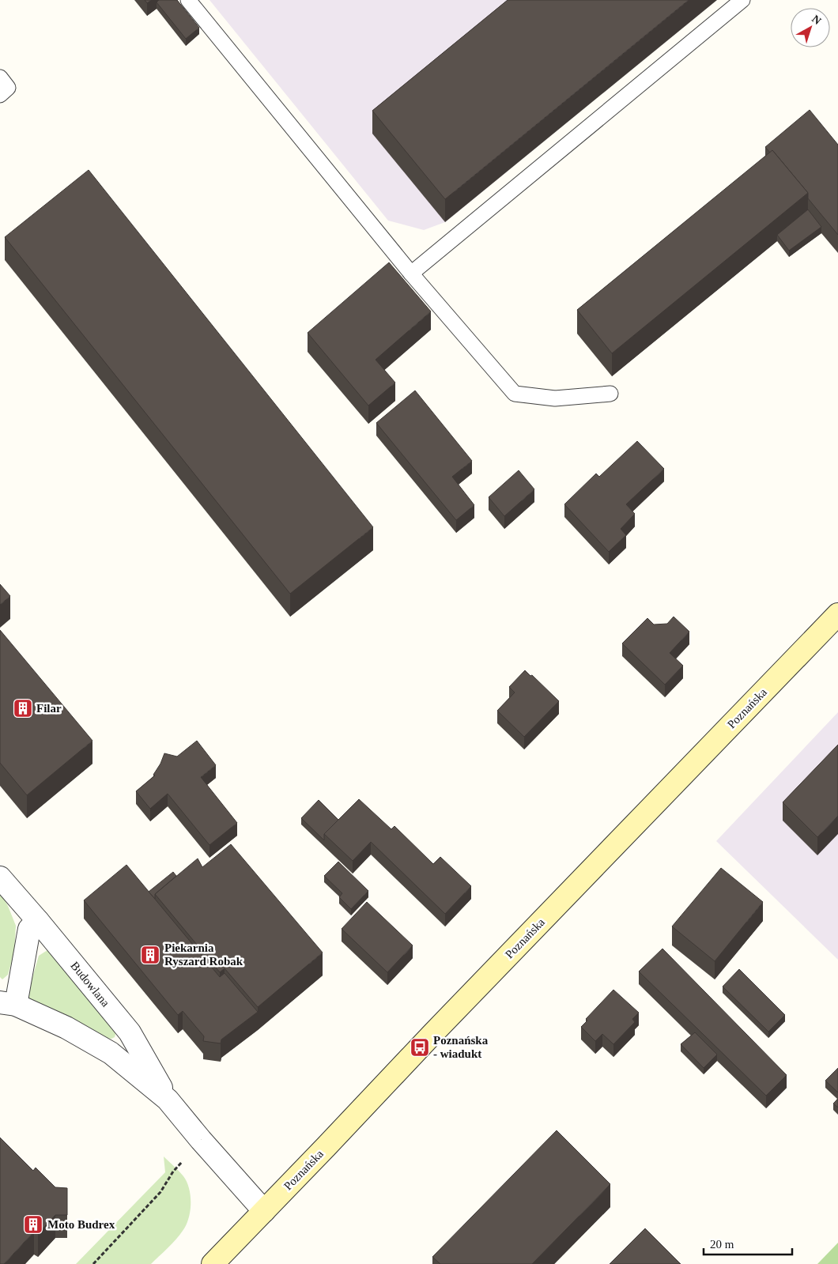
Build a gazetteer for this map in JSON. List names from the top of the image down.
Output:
{
  "streets": {
    "main road": ["Poznańska"],
    "street": ["Budowlana"]
  },
  "places": {
    "building": ["Filar", "Piekarnia Ryszard Robak", "Moto Budrex"],
    "bus stop": ["Poznańska - wiadukt"]
  },
  "scale_bar": "20 m",
  "north": "top right"
}
